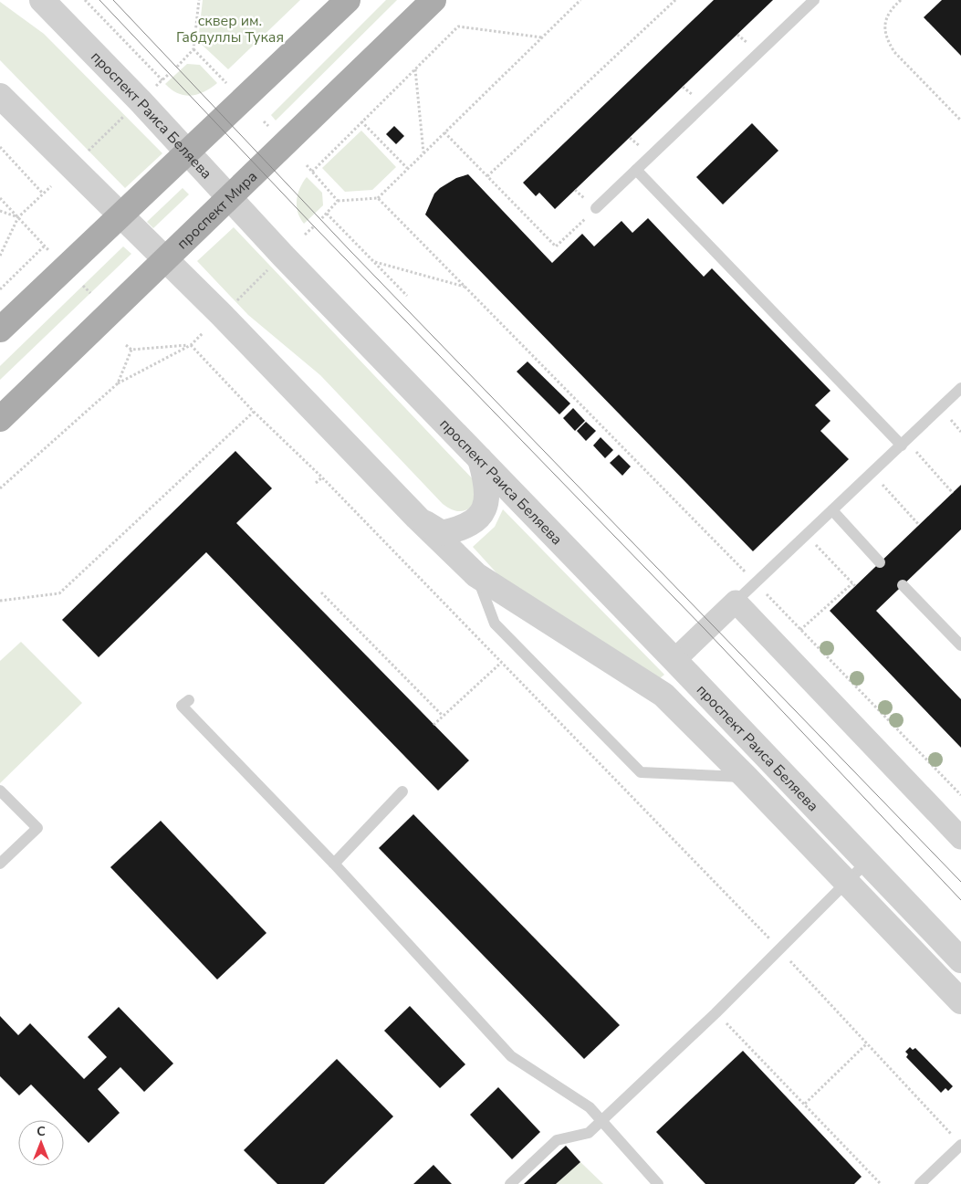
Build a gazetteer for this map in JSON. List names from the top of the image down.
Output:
{
  "streets": {
    "main road": ["проспект Мира"],
    "street": ["проспект Раиса Беляева"]
  },
  "crossings": [
    ["проспект Раиса Беляева", "проспект Мира"]
  ],
  "parks": ["сквер им. Габдуллы Тукая"],
  "north": "top"
}
